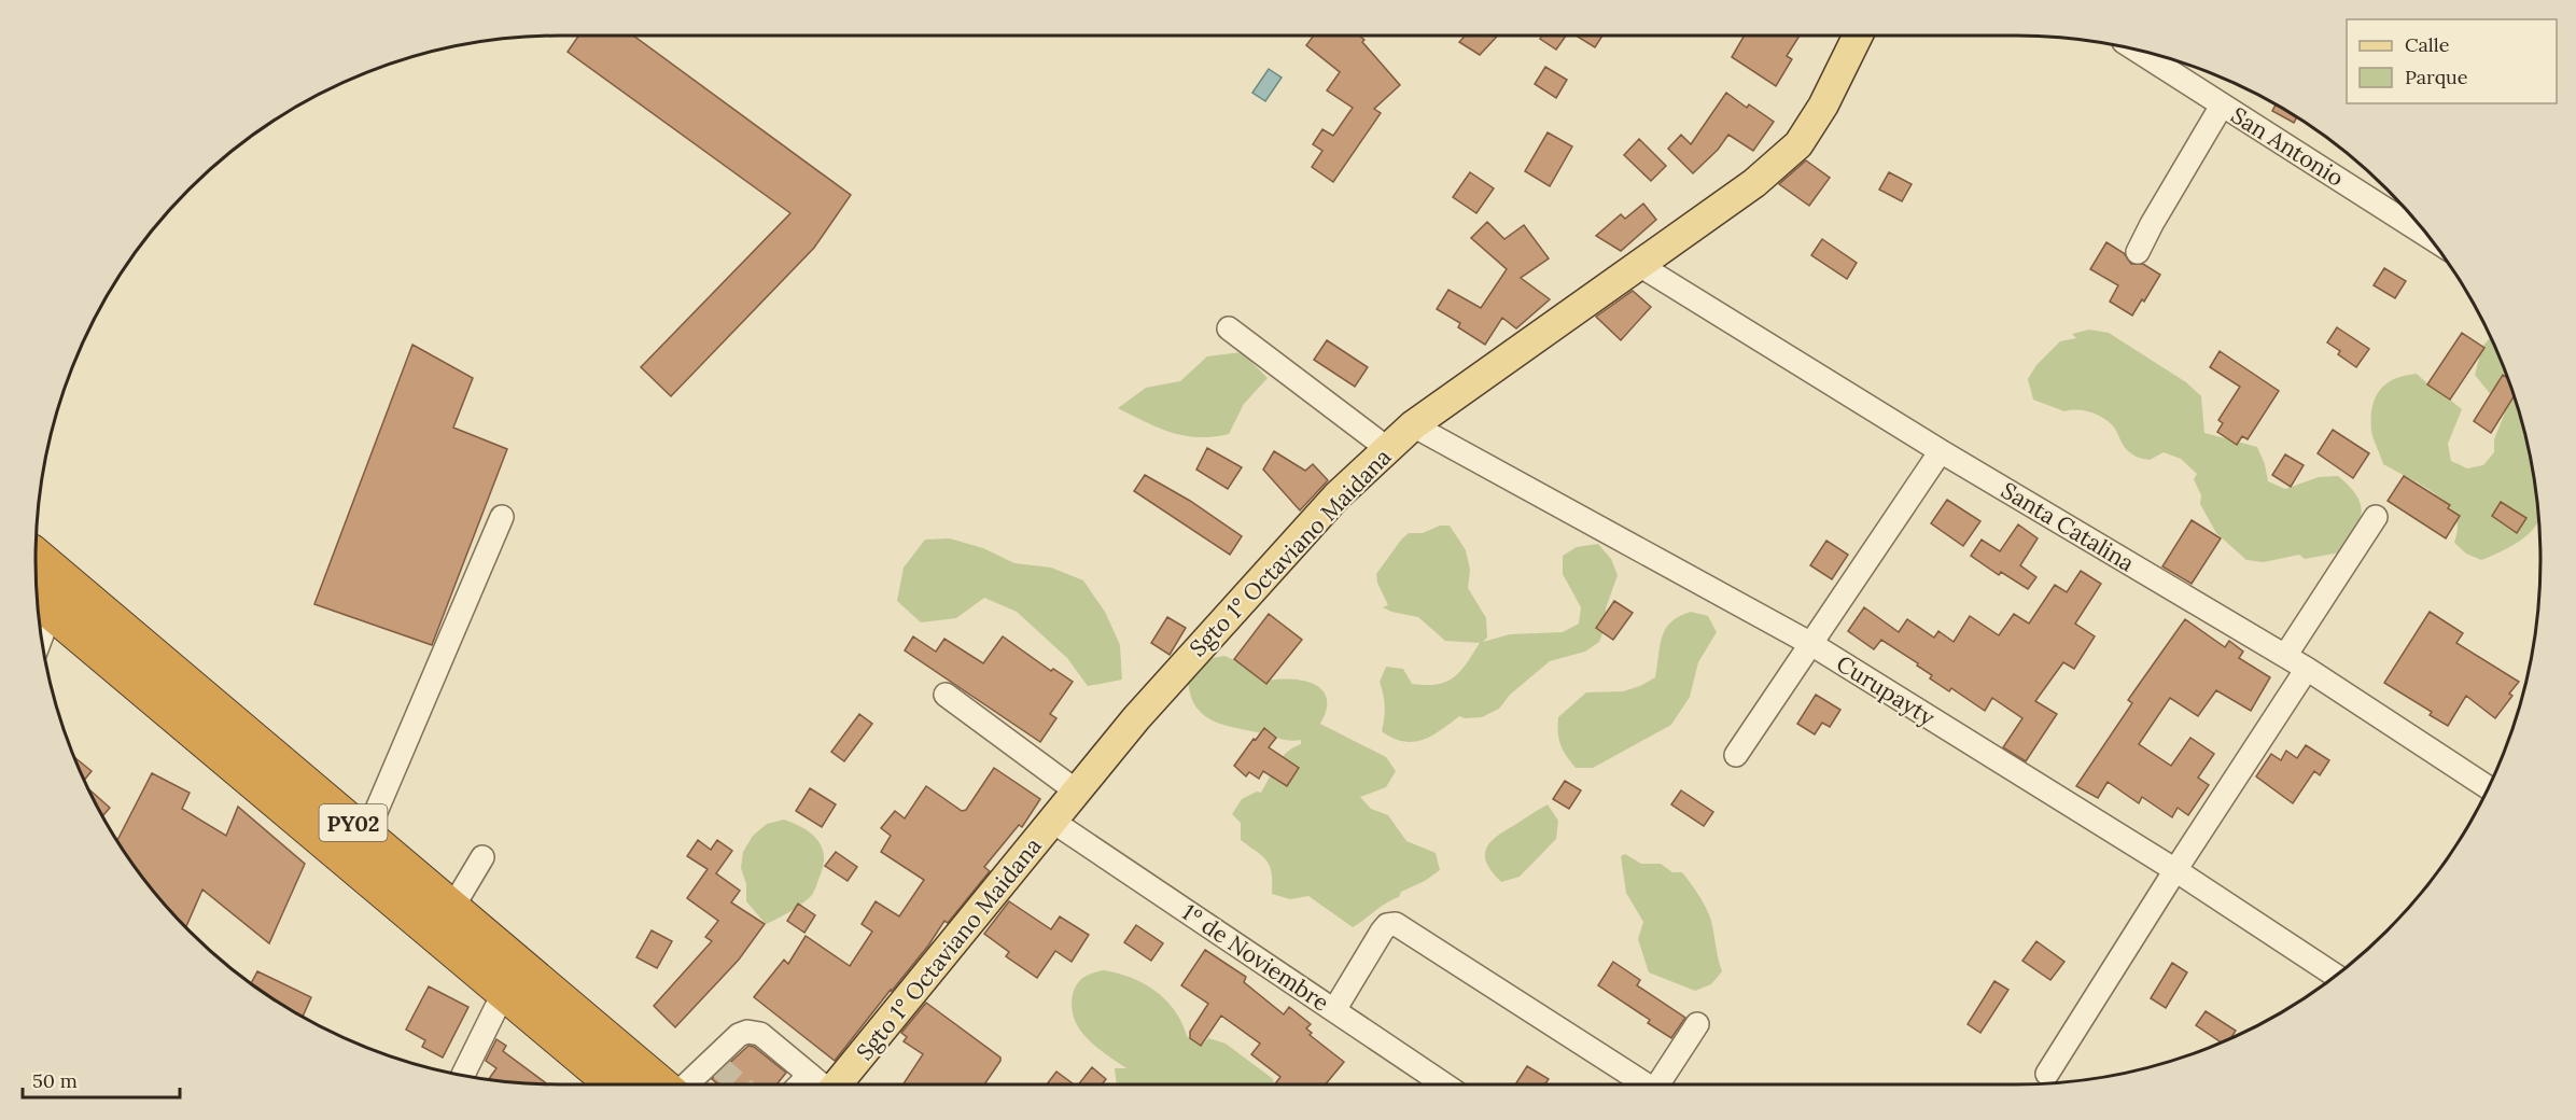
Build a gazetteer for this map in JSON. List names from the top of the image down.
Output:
{
  "streets": {
    "highway": ["PY02"],
    "main road": ["Sgto 1° Octaviano Maidana"],
    "street": [
      "San Antonio",
      "Santa Catalina",
      "Curupayty",
      "1º de Noviembre"
    ]
  },
  "crossings": [
    ["Santa Catalina", "Sgto 1° Octaviano Maidana"],
    ["Sgto 1° Octaviano Maidana", "Curupayty"],
    ["Sgto 1° Octaviano Maidana", "1º de Noviembre"]
  ],
  "legend": ["Calle", "Parque"],
  "scale_bar": "50 m"
}
